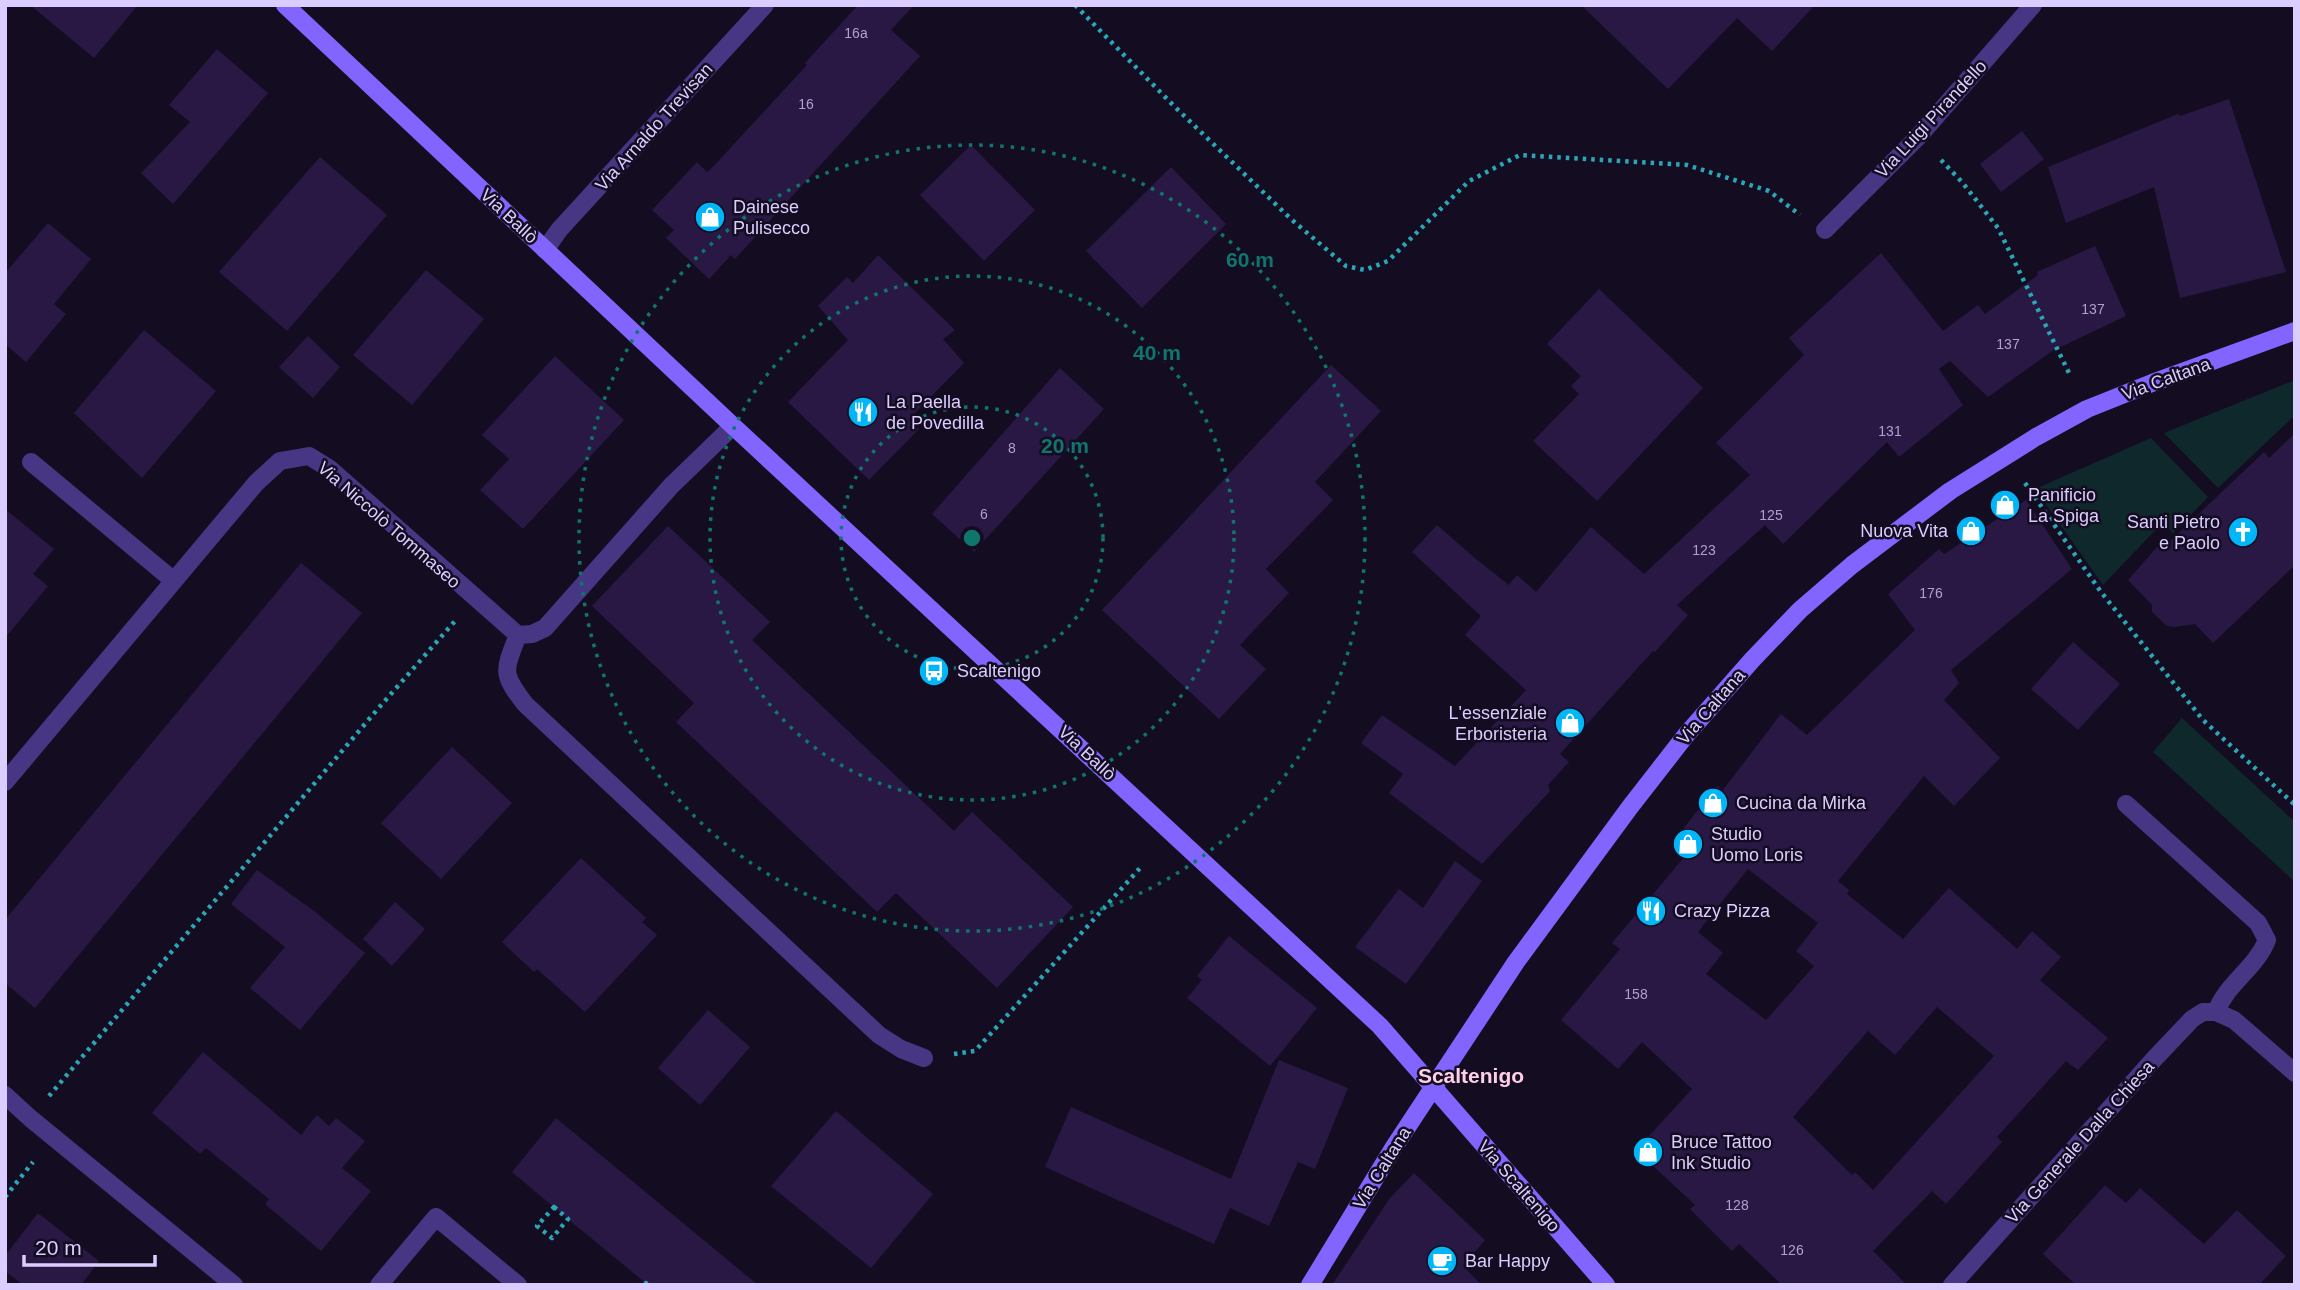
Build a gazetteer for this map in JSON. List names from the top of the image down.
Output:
{
  "streets": {
    "main road": ["Via Ballò", "Via Caltana", "Via Scaltenigo"],
    "street": [
      "Via Luigi Pirandello",
      "Via Arnaldo Trevisan",
      "Via Niccolò Tommaseo",
      "Via Generale Dalla Chiesa"
    ]
  },
  "crossings": [
    ["Via Arnaldo Trevisan", "Via Ballò"],
    ["Via Ballò", "Via Caltana"],
    ["Via Ballò", "Via Scaltenigo"],
    ["Via Caltana", "Via Scaltenigo"]
  ],
  "districts": ["Scaltenigo"],
  "places": {
    "shop": [
      "Dainese Pulisecco",
      "Panificio La Spiga",
      "Nuova Vita",
      "L'essenziale Erboristeria",
      "Cucina da Mirka",
      "Studio Uomo Loris",
      "Bruce Tattoo Ink Studio"
    ],
    "restaurant": ["La Paella de Povedilla", "Crazy Pizza"],
    "church": ["Santi Pietro e Paolo"],
    "bus stop": ["Scaltenigo"],
    "cafe": ["Bar Happy"]
  },
  "house_numbers": [
    "16a",
    "16",
    "137",
    "137",
    "131",
    "8",
    "6",
    "125",
    "123",
    "176",
    "158",
    "128",
    "126"
  ],
  "scale_bar": "20 m",
  "rings": ["60 m", "40 m", "20 m"]
}
